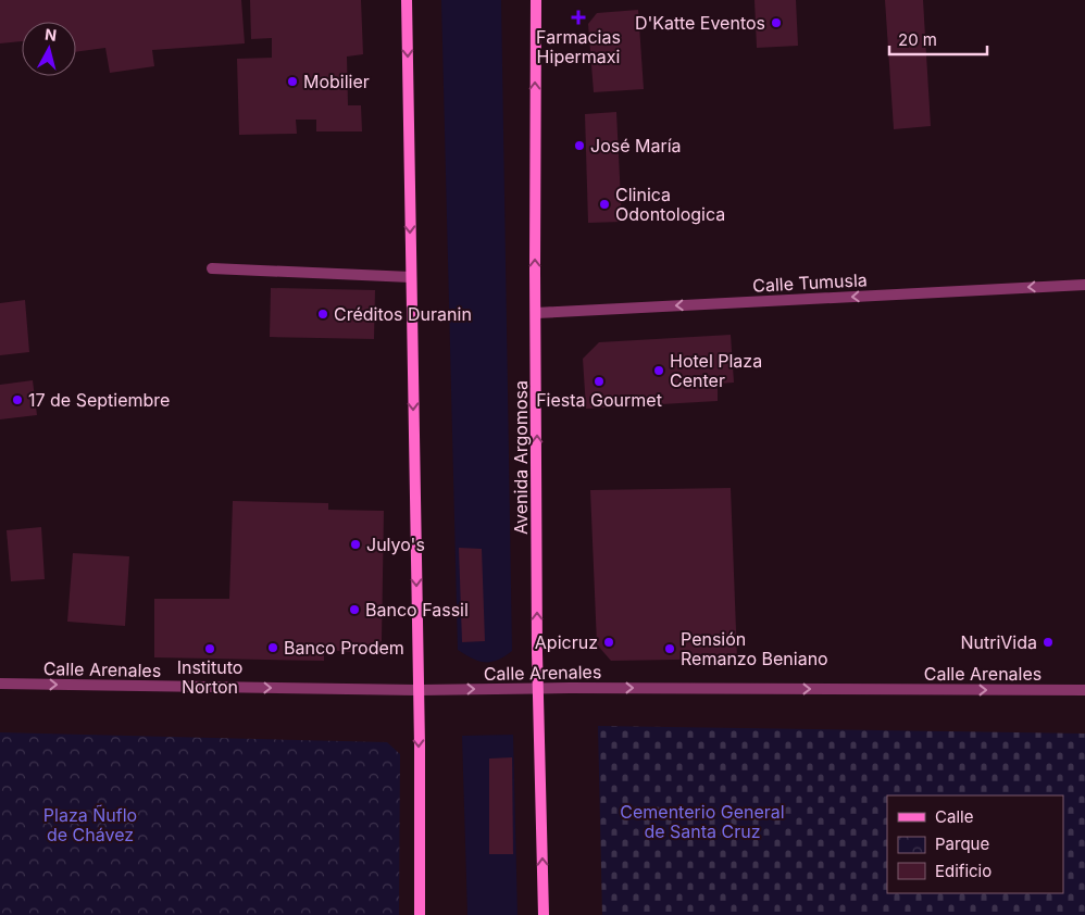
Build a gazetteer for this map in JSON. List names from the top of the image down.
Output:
{
  "streets": {
    "main road": ["Avenida Argomosa"],
    "street": ["Calle Tumusla", "Calle Arenales"]
  },
  "crossings": [
    ["Calle Tumusla", "Avenida Argomosa"],
    ["Avenida Argomosa", "Calle Arenales"]
  ],
  "one_way": ["Calle Tumusla", "Avenida Argomosa", "Calle Arenales"],
  "parks": ["Cementerio General de Santa Cruz", "Plaza Ñuflo de Chávez"],
  "places": {
    "health": ["Farmacias Hipermaxi"],
    "other": [
      "D'Katte Eventos",
      "Mobilier",
      "José María",
      "Clinica Odontologica",
      "Créditos Duranin",
      "Hotel Plaza Center",
      "Fiesta Gourmet",
      "17 de Septiembre",
      "Julyo's",
      "Banco Fassil",
      "Apicruz",
      "NutriVida",
      "Banco Prodem",
      "Instituto Norton",
      "Pensión Remanzo Beniano"
    ]
  },
  "legend": ["Calle", "Parque", "Edificio"],
  "scale_bar": "20 m",
  "north": "top"
}
